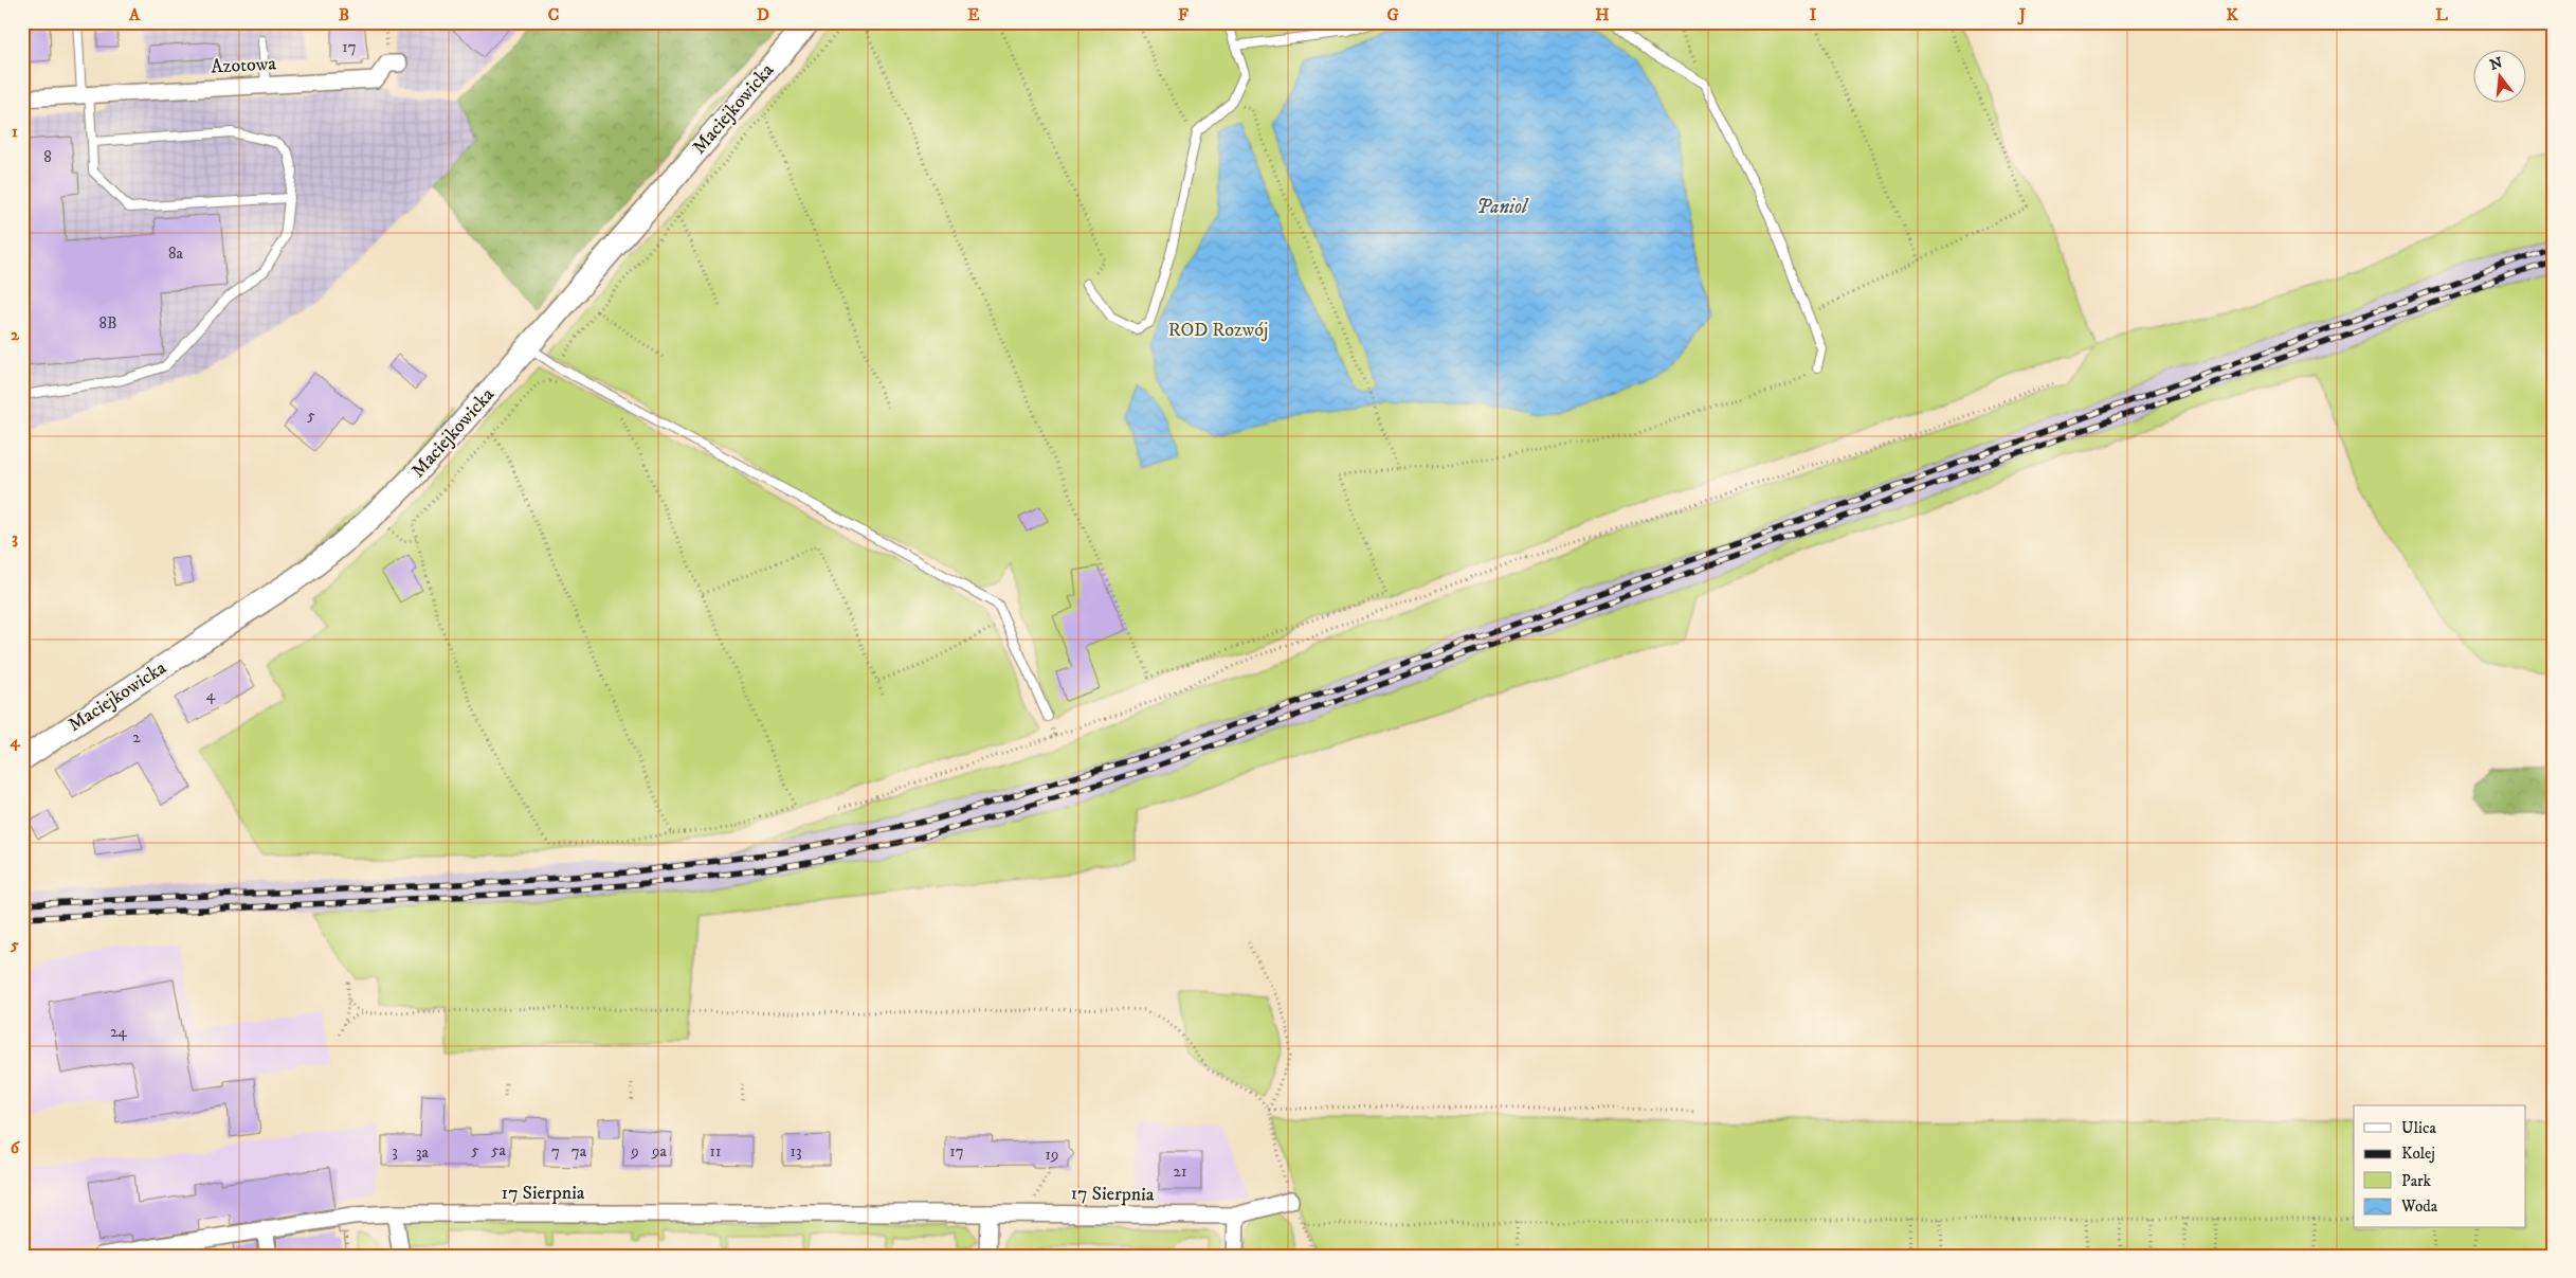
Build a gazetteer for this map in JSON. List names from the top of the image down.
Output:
{
  "streets": {
    "street": ["Azotowa", "Maciejkowicka", "17 Sierpnia"]
  },
  "water": ["Paniol"],
  "parks": ["ROD Rozwój"],
  "house_numbers": [
    "17",
    "8",
    "8a",
    "8B",
    "5",
    "4",
    "2",
    "24",
    "5",
    "5a",
    "3",
    "7",
    "7a",
    "9",
    "9a",
    "11",
    "13",
    "17",
    "3a",
    "19",
    "21"
  ],
  "legend": [
    "Ulica",
    "Kolej",
    "Park",
    "Woda"
  ],
  "north": "top",
  "grid": {
    "columns": [
      "A",
      "B",
      "C",
      "D",
      "E",
      "F",
      "G",
      "H",
      "I",
      "J",
      "K",
      "L"
    ],
    "rows": [
      "1",
      "2",
      "3",
      "4",
      "5",
      "6"
    ]
  }
}
